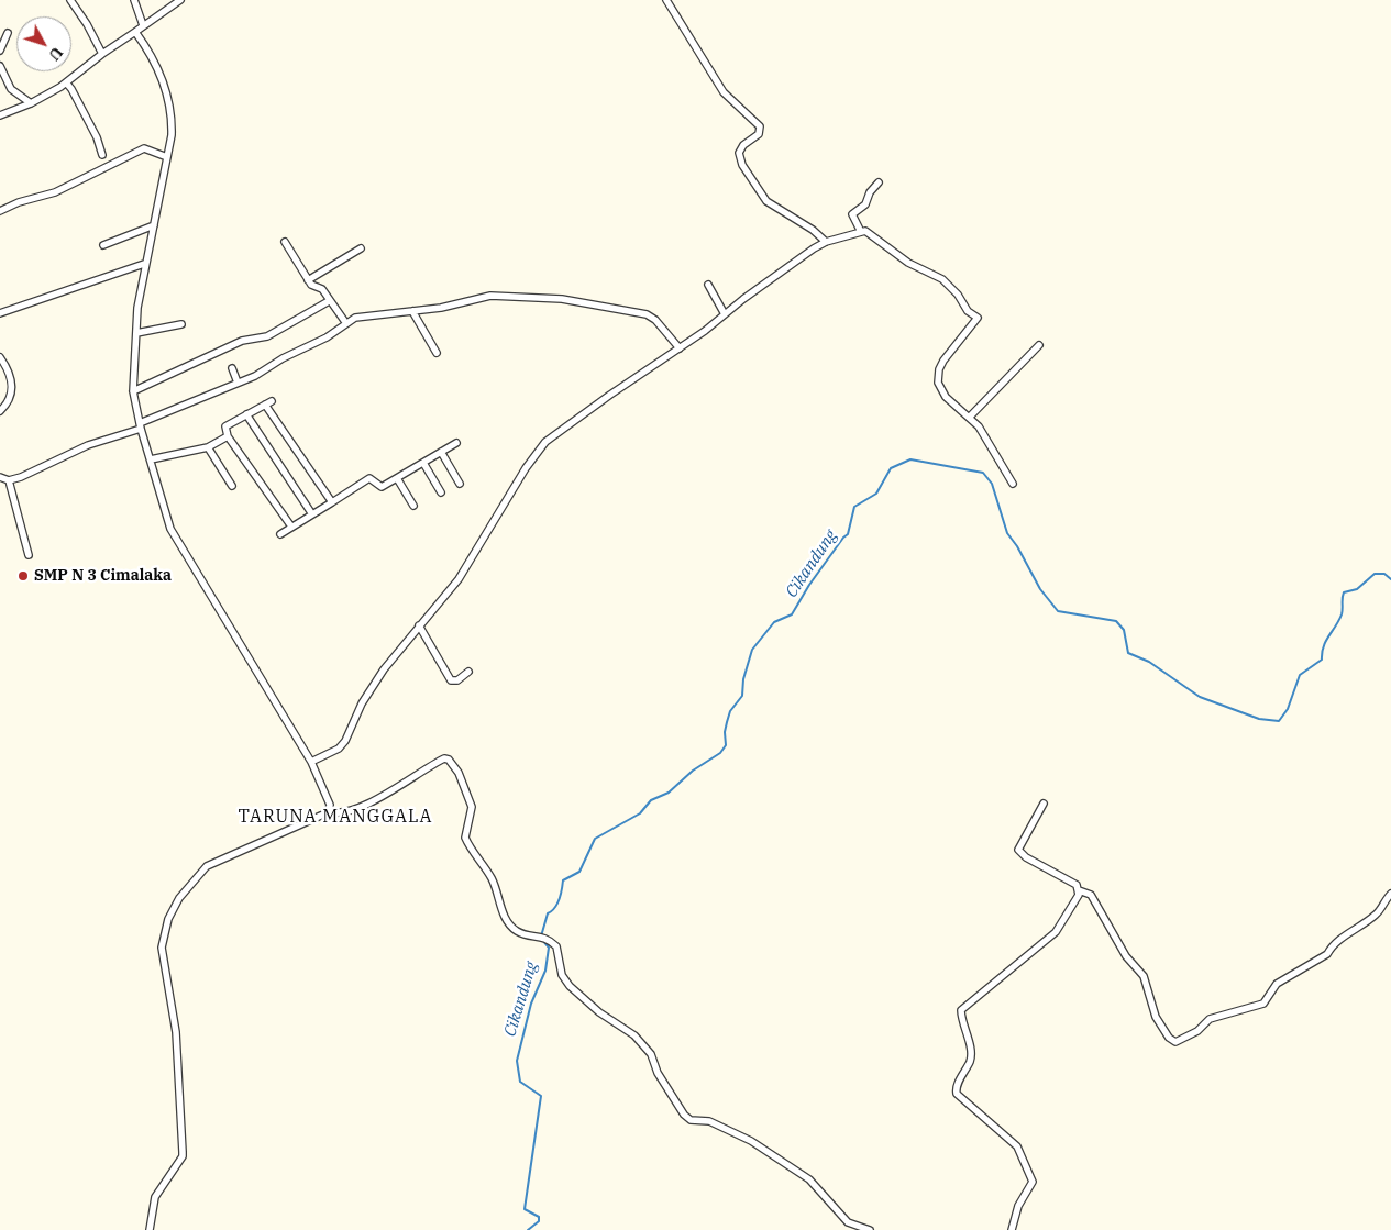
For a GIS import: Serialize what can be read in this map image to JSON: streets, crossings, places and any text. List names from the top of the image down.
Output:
{
  "districts": ["TARUNA MANGGALA"],
  "water": ["Cikandung"],
  "places": ["SMP N 3 Cimalaka"],
  "north": "bottom right"
}
